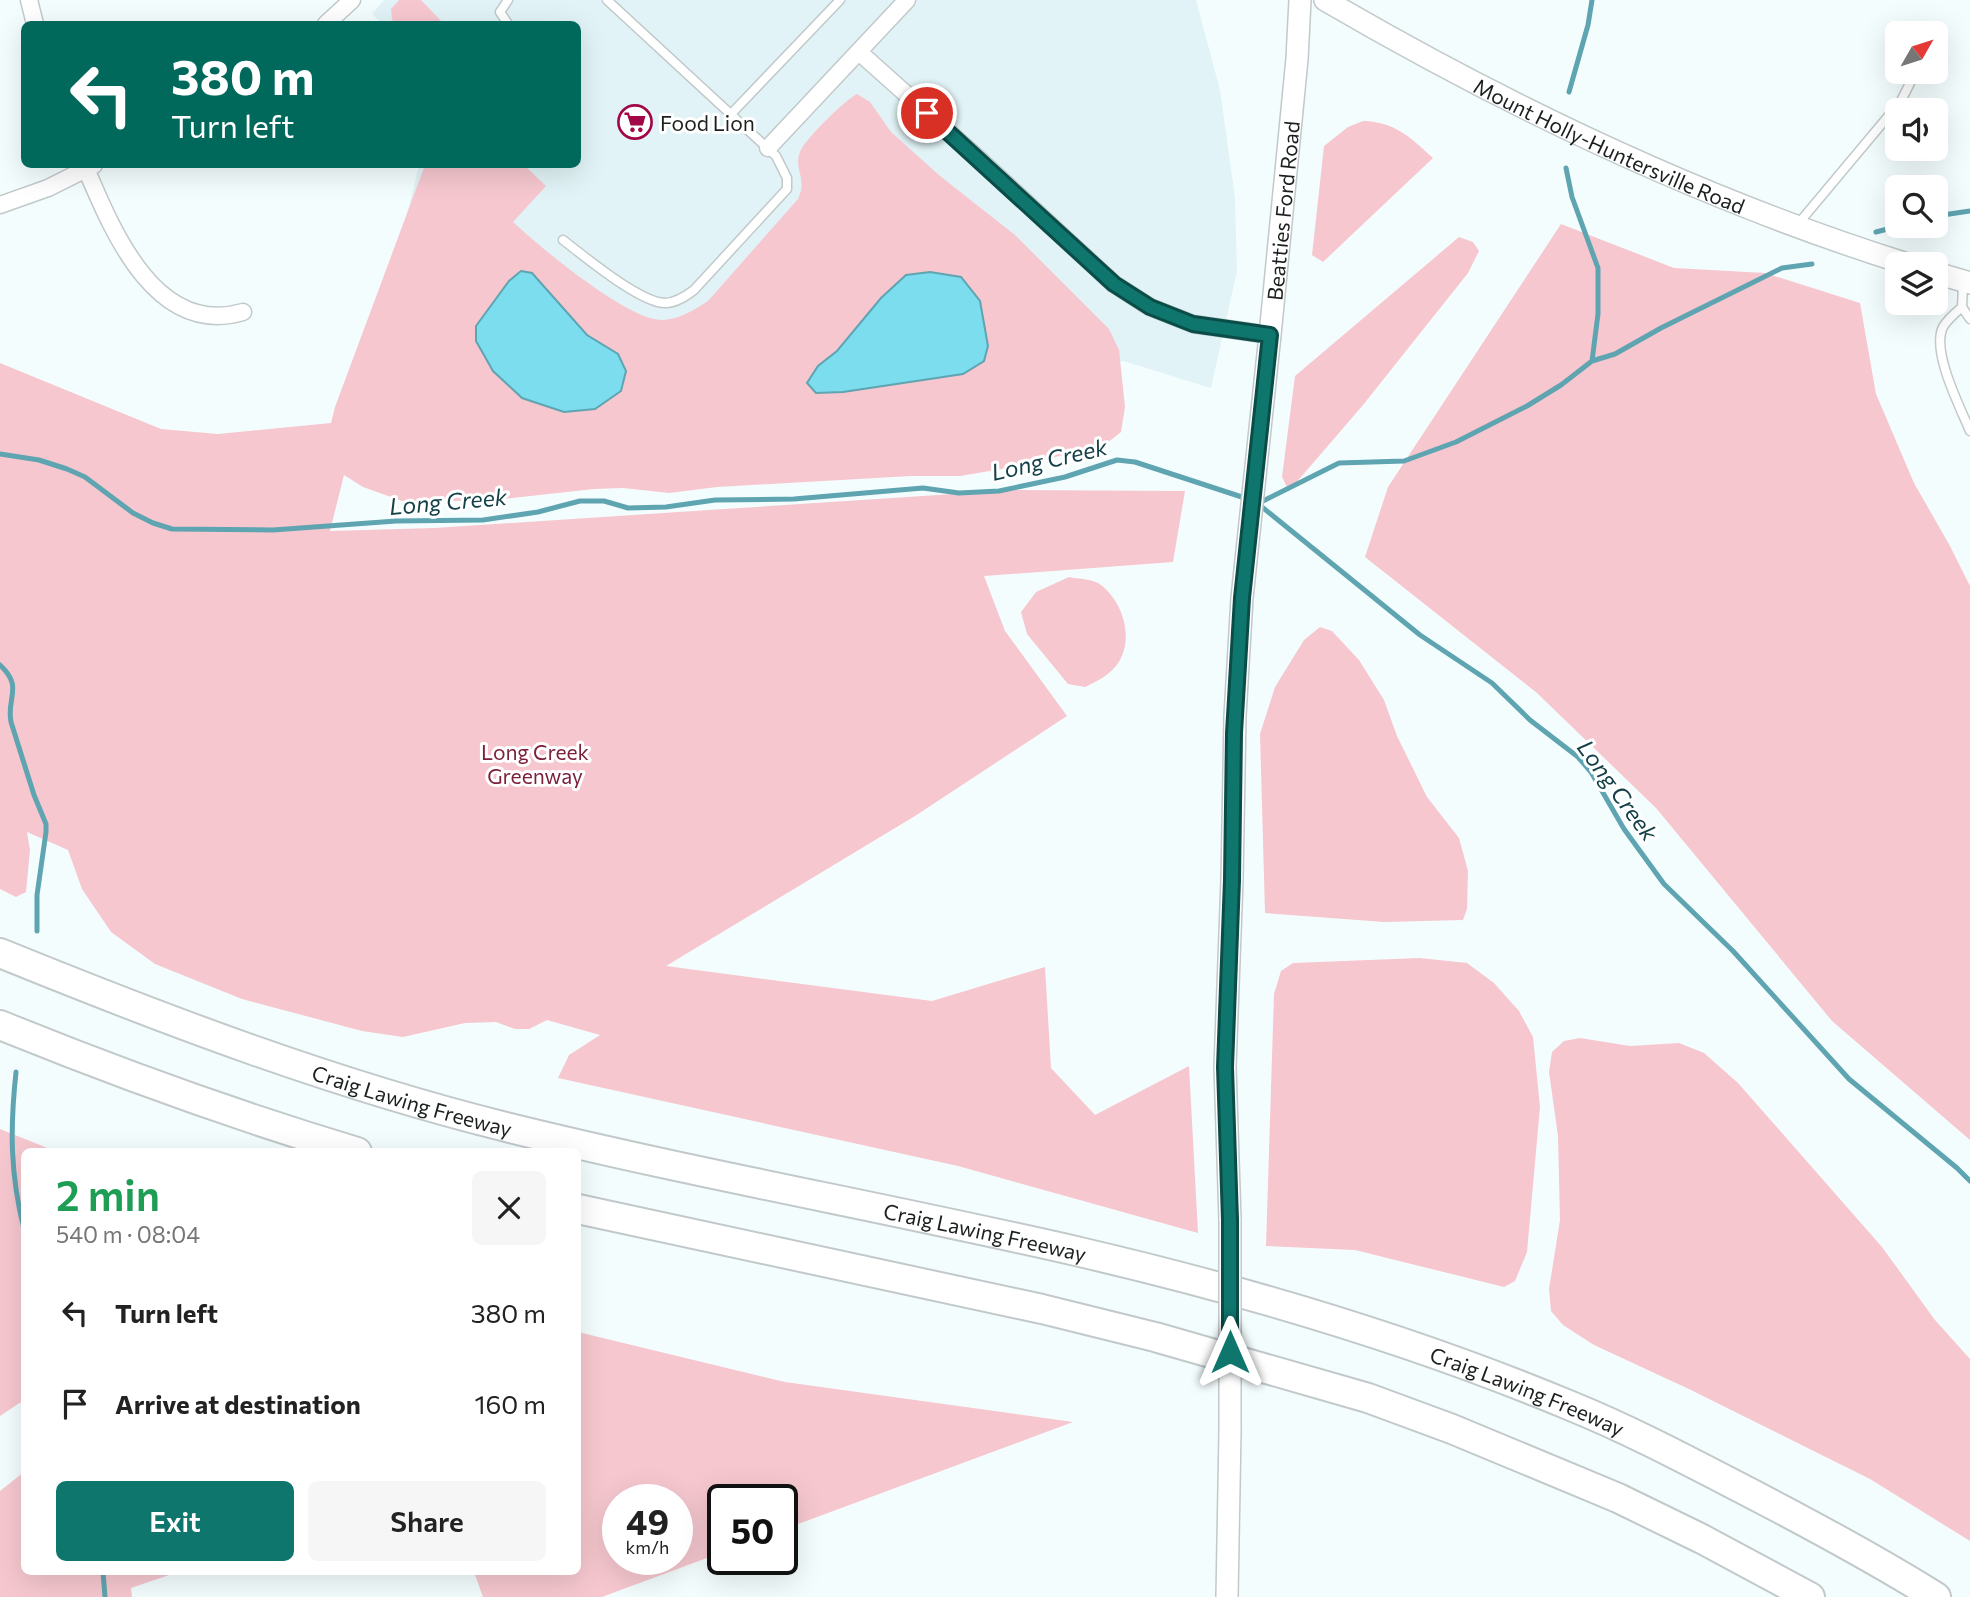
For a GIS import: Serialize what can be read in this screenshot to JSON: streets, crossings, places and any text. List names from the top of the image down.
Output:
{
  "streets": {
    "highway": ["Craig Lawing Freeway"],
    "main road": ["Mount Holly-Huntersville Road", "Beatties Ford Road"]
  },
  "water": ["Long Creek"],
  "parks": ["Long Creek Greenway"],
  "places": {
    "supermarket": ["Food Lion"]
  },
  "north": "top right",
  "page": {
    "turn": ["380 m", "Turn left"],
    "heading": ["2 min", "540 m · 08:04"],
    "list": [
      {
        "name": "Turn left",
        "value": "380 m"
      },
      {
        "name": "Arrive at destination",
        "value": "160 m"
      }
    ],
    "buttons": ["Exit", "Share"],
    "speed": "49 km/h",
    "limit": "50"
  }
}
